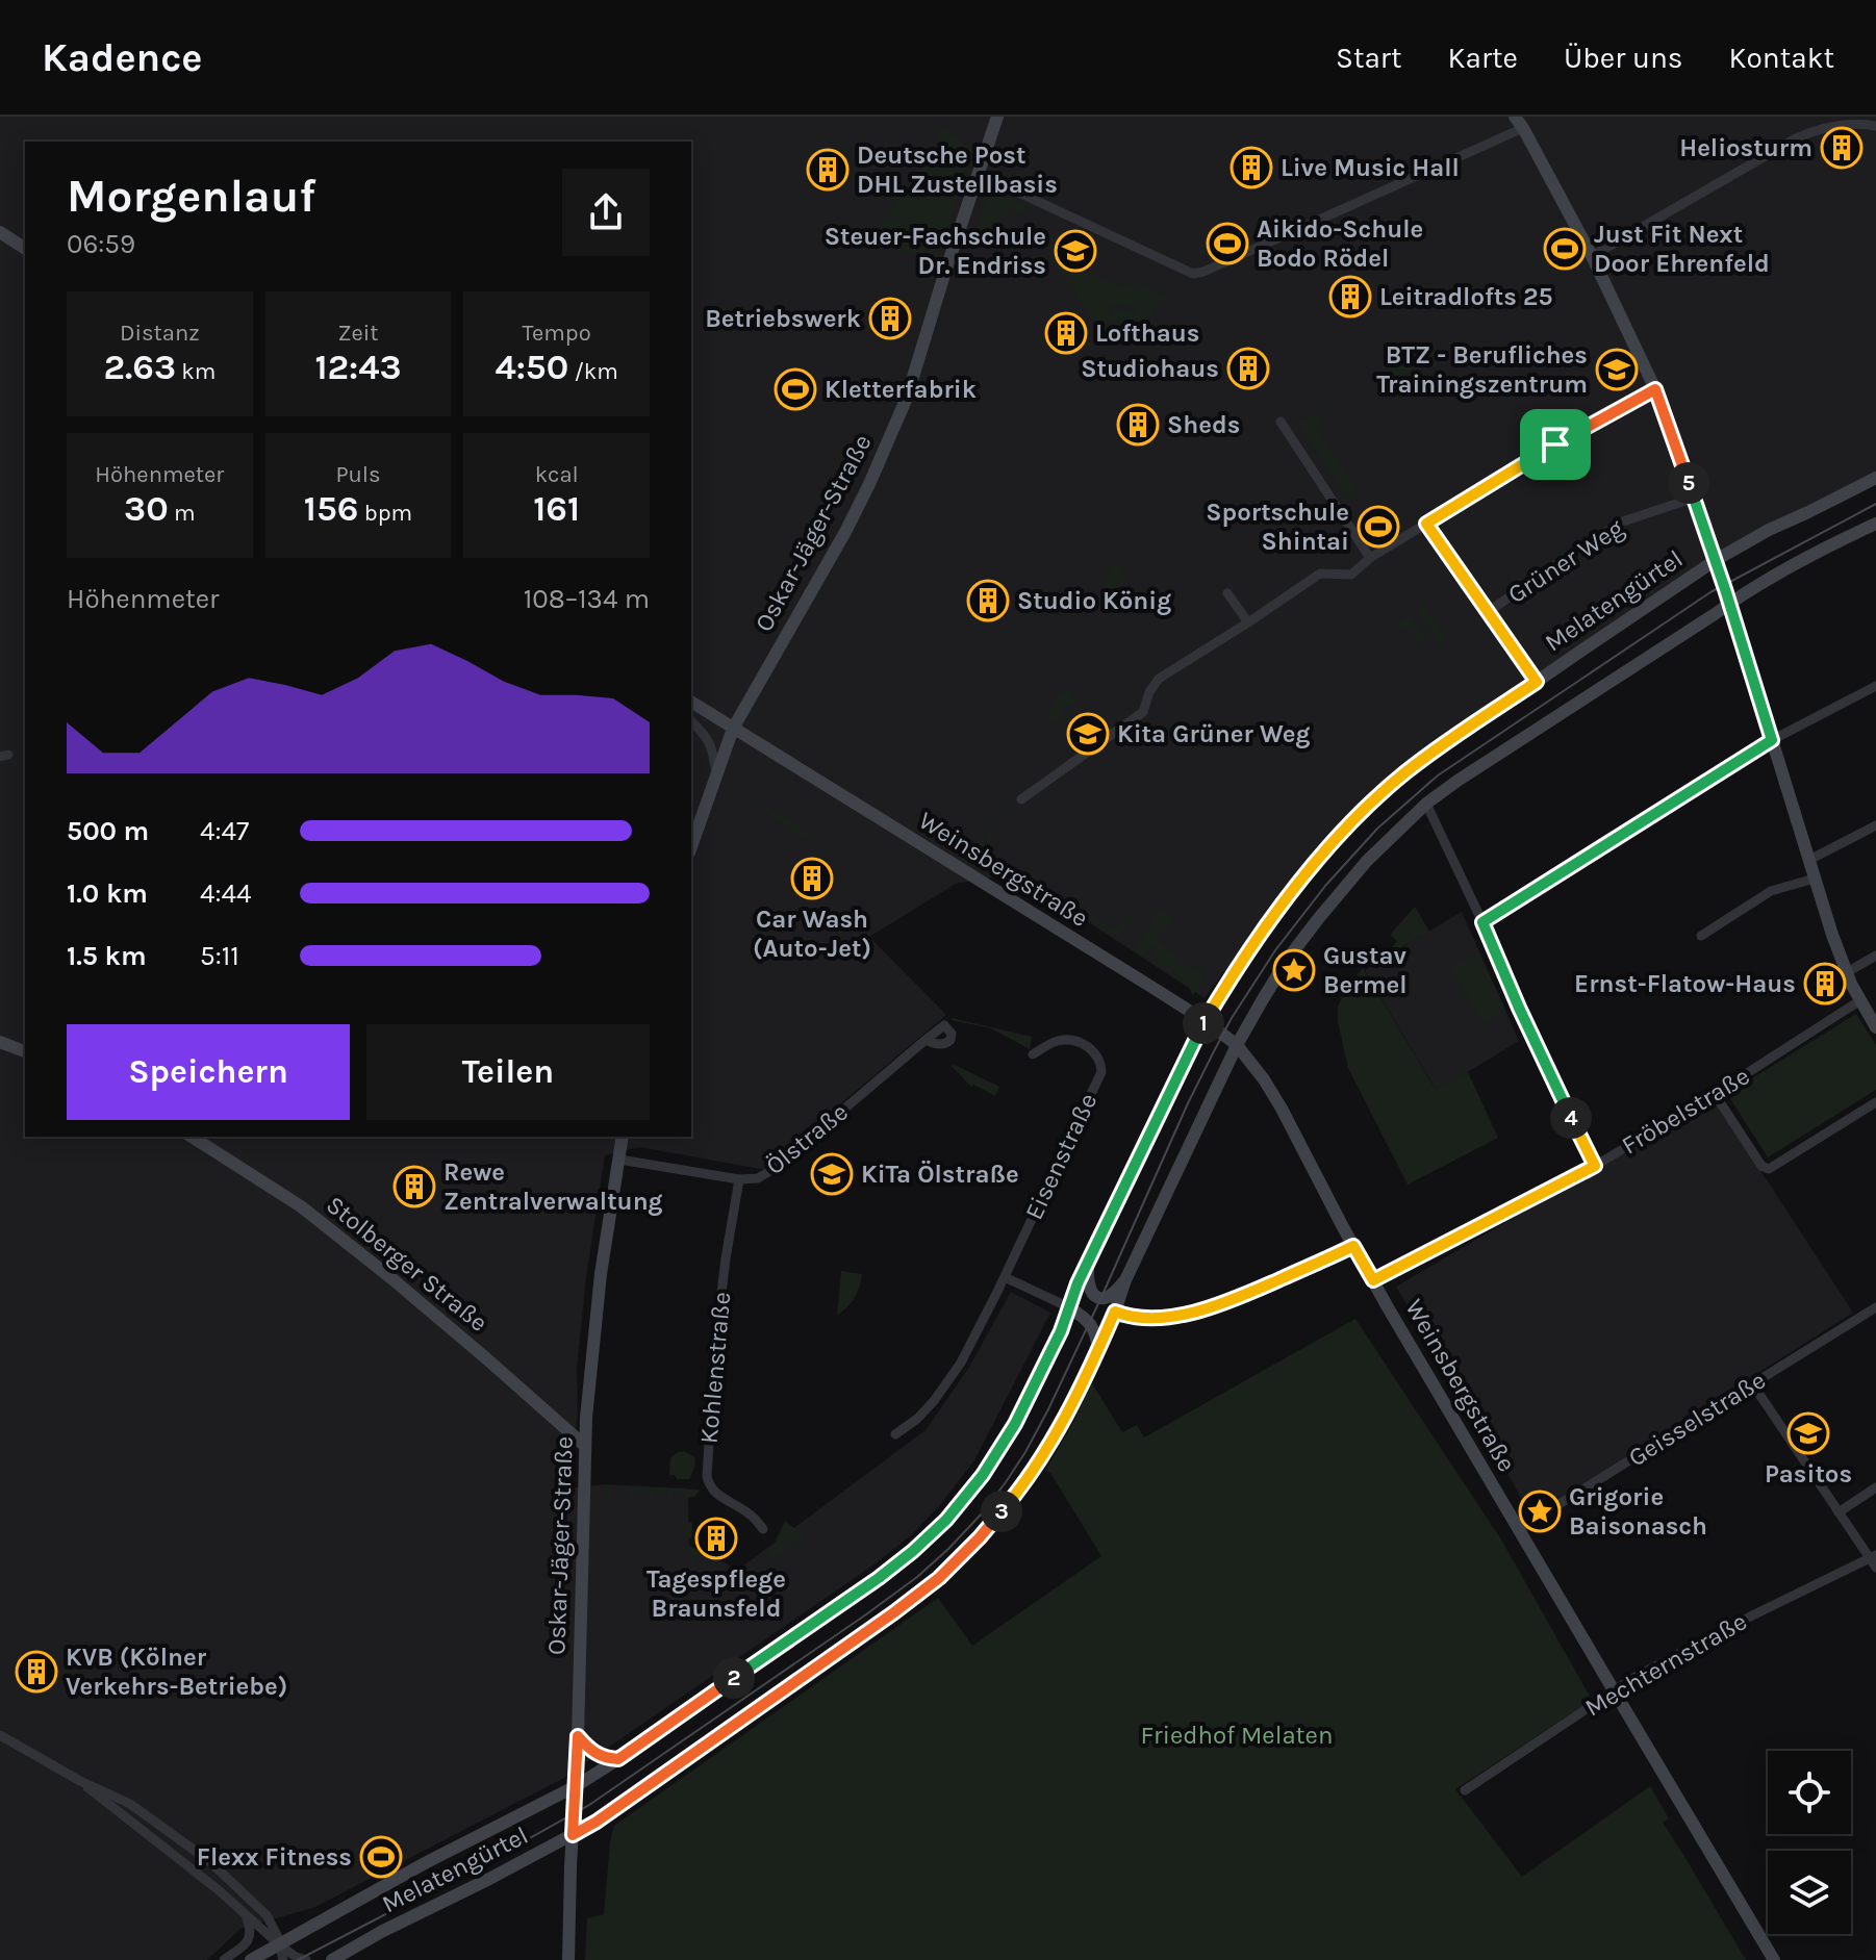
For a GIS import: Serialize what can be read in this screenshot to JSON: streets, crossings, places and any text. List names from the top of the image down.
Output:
{
  "streets": {
    "main road": [
      "Oskar-Jäger-Straße",
      "Melatengürtel",
      "Weinsbergstraße",
      "Stolberger Straße"
    ],
    "street": [
      "Grüner Weg",
      "Fröbelstraße",
      "Ölstraße",
      "Eisenstraße",
      "Kohlenstraße",
      "Geisselstraße",
      "Mechternstraße"
    ]
  },
  "crossings": [
    ["Oskar-Jäger-Straße", "Melatengürtel"],
    ["Oskar-Jäger-Straße", "Weinsbergstraße"],
    ["Oskar-Jäger-Straße", "Ölstraße"],
    ["Oskar-Jäger-Straße", "Stolberger Straße"],
    ["Grüner Weg", "Melatengürtel"],
    ["Melatengürtel", "Weinsbergstraße"],
    ["Weinsbergstraße", "Fröbelstraße"],
    ["Weinsbergstraße", "Geisselstraße"],
    ["Weinsbergstraße", "Mechternstraße"],
    ["Ölstraße", "Kohlenstraße"]
  ],
  "parks": ["Friedhof Melaten"],
  "places": {
    "building": [
      "Heliosturm",
      "Live Music Hall",
      "Deutsche Post DHL Zustellbasis",
      "Leitradlofts 25",
      "Betriebswerk",
      "Lofthaus",
      "Studiohaus",
      "Sheds",
      "Studio König",
      "Car Wash (Auto-Jet)",
      "Ernst-Flatow-Haus",
      "Rewe Zentralverwaltung",
      "Tagespflege Braunsfeld",
      "KVB (Kölner Verkehrs-Betriebe)"
    ],
    "sports": [
      "Aikido-Schule Bodo Rödel",
      "Just Fit Next Door Ehrenfeld",
      "Kletterfabrik",
      "Sportschule Shintai",
      "Flexx Fitness"
    ],
    "school or university": [
      "Steuer-Fachschule Dr. Endriss",
      "BTZ - Berufliches Trainingszentrum",
      "Kita Grüner Weg",
      "KiTa Ölstraße",
      "Pasitos"
    ],
    "place": ["Gustav Bermel", "Grigorie Baisonasch"]
  },
  "page": {
    "header": "Kadence",
    "nav": [
      "Start",
      "Karte",
      "Über uns",
      "Kontakt"
    ],
    "heading": ["Morgenlauf", "06:59"],
    "stats": [
      ["Distanz", "2.63 km"],
      ["Zeit", "12:43"],
      ["Tempo", "4:50 /km"],
      ["Höhenmeter", "30 m"],
      ["Puls", "156 bpm"],
      ["kcal", "161"]
    ],
    "pins": [
      "5",
      "1",
      "4",
      "3",
      "2"
    ],
    "chart": ["Höhenmeter", "108–134 m"],
    "list": [
      {
        "name": "500 m",
        "note": "4:47"
      },
      {
        "name": "1.0 km",
        "note": "4:44"
      },
      {
        "name": "1.5 km",
        "note": "5:11"
      }
    ],
    "buttons": ["Speichern", "Teilen"]
  }
}
